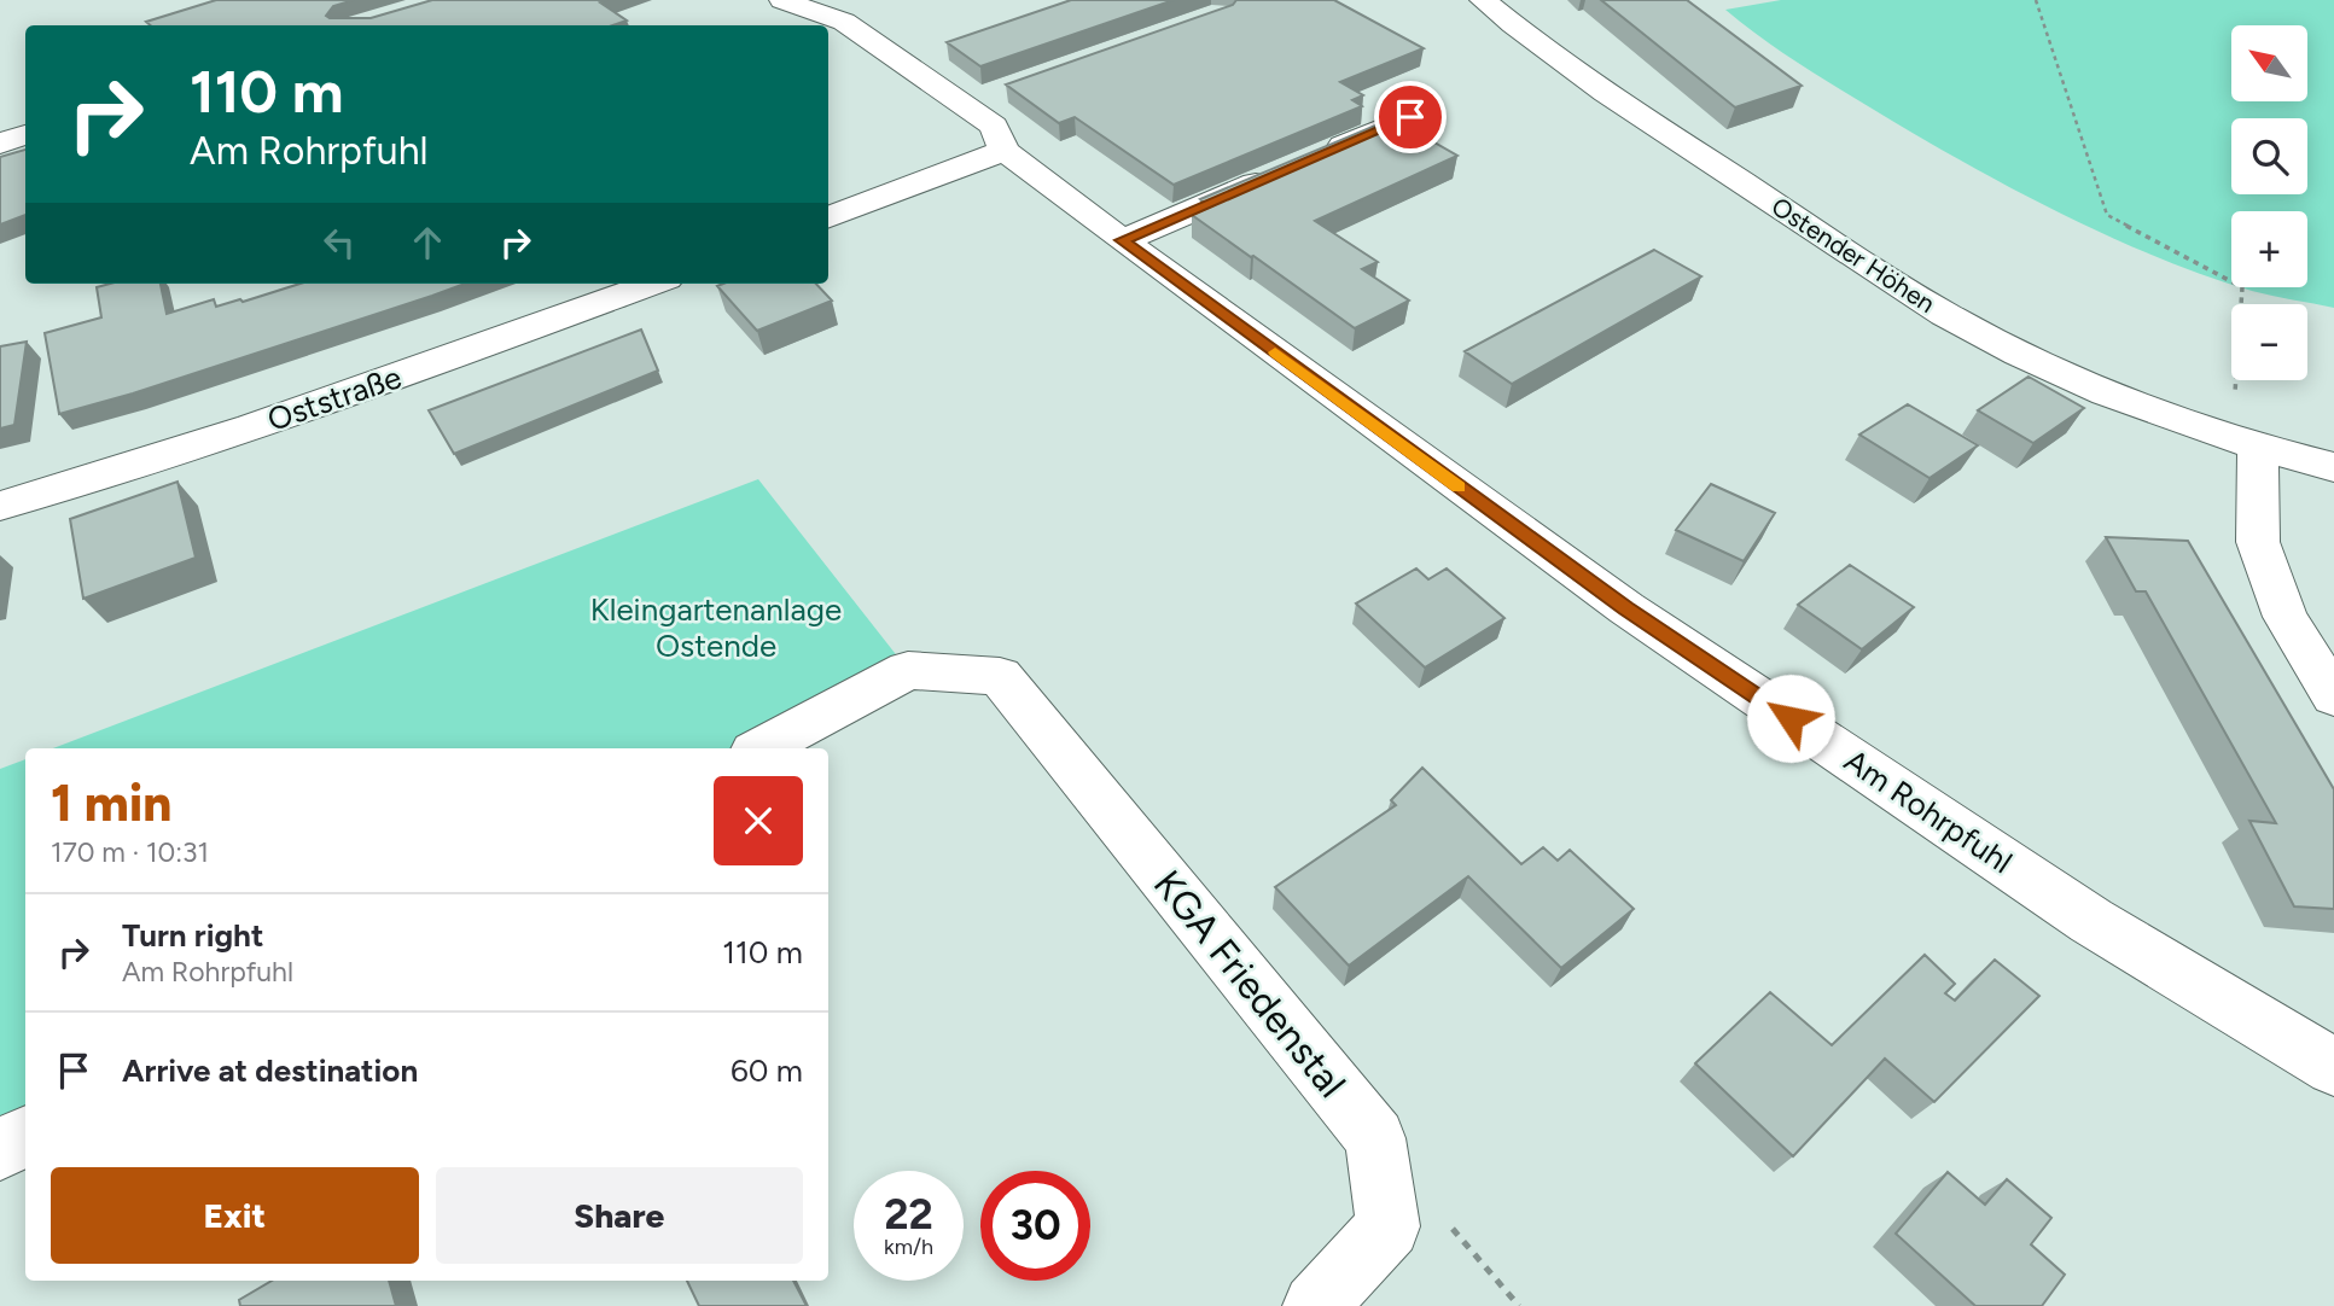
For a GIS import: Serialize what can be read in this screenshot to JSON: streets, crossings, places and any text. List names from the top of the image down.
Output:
{
  "streets": {
    "street": [
      "Ostender Höhen",
      "Oststraße",
      "Am Rohrpfuhl",
      "KGA Friedenstal"
    ]
  },
  "parks": ["Kleingartenanlage Ostende"],
  "north": "top left",
  "page": {
    "map_buttons": ["+", "−"],
    "turn": ["110 m", "Am Rohrpfuhl"],
    "heading": ["1 min", "170 m · 10:31"],
    "list": [
      {
        "name": "Turn right",
        "note": "Am Rohrpfuhl",
        "value": "110 m"
      },
      {
        "name": "Arrive at destination",
        "value": "60 m"
      }
    ],
    "buttons": ["Exit", "Share"],
    "speed": "22 km/h",
    "limit": "30"
  }
}
